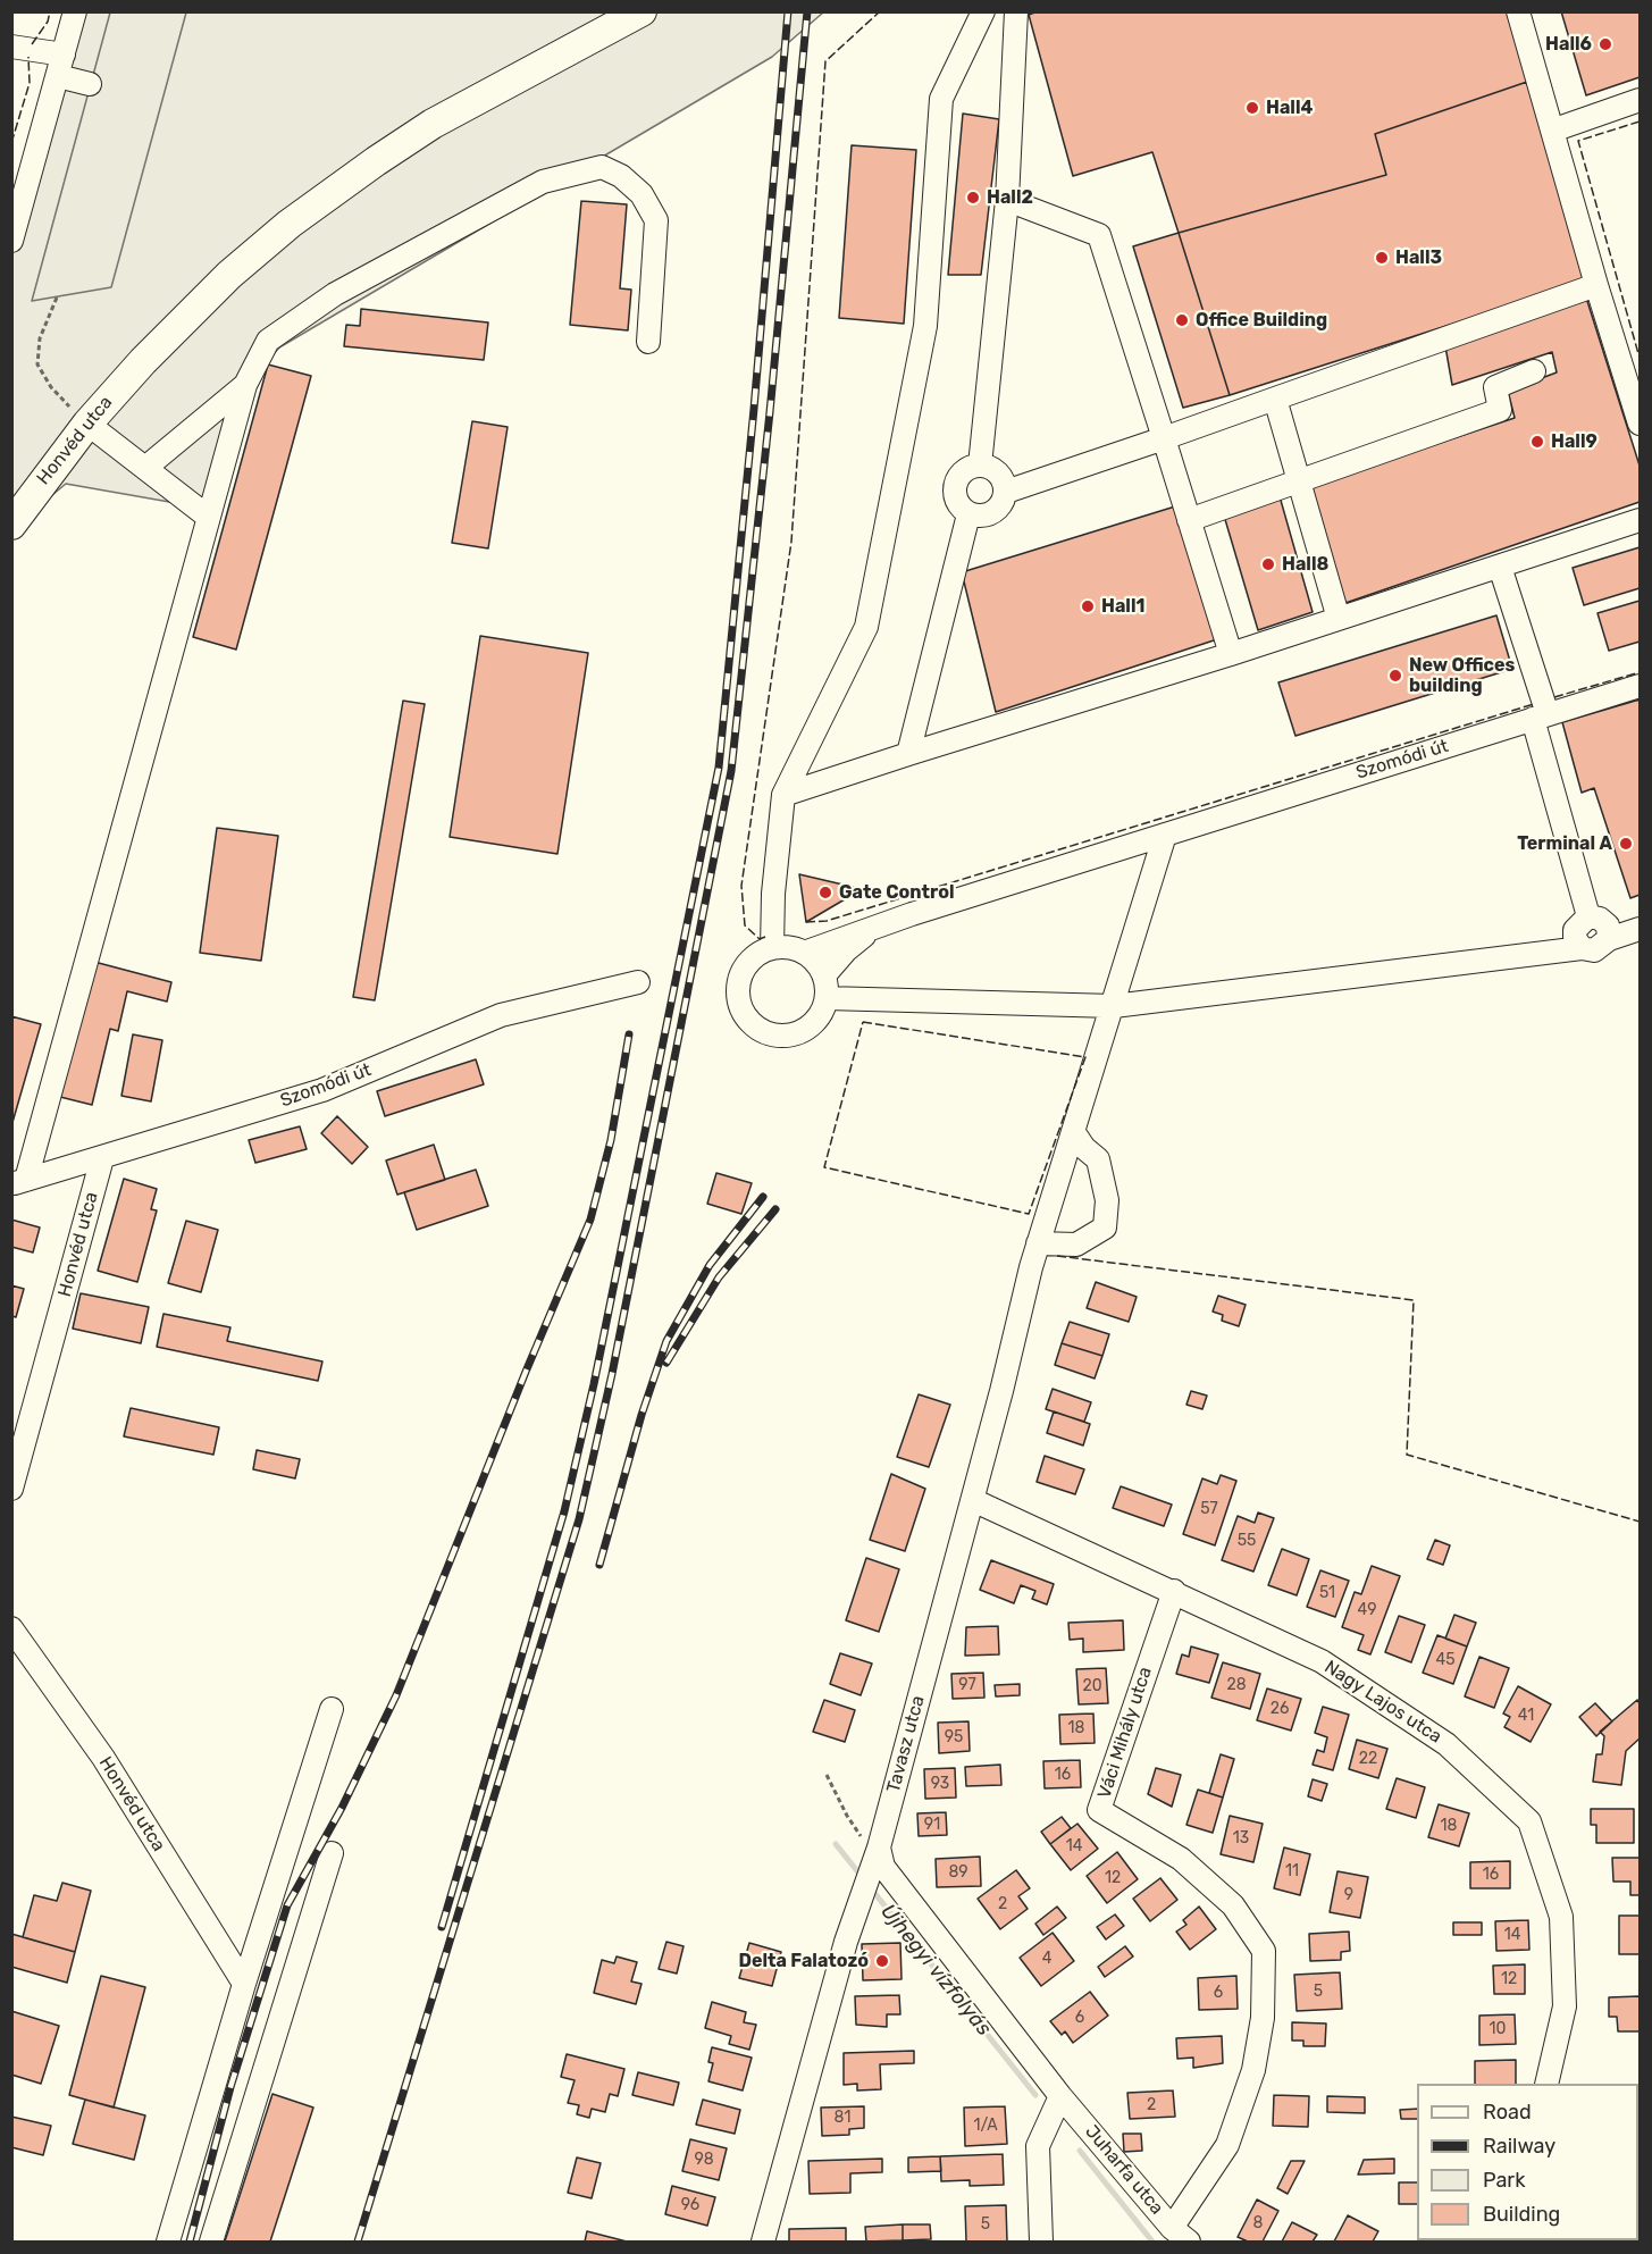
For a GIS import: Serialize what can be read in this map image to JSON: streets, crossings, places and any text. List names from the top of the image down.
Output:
{
  "streets": {
    "main road": ["Honvéd utca"],
    "street": [
      "Szomódi út",
      "Nagy Lajos utca",
      "Váci Mihály utca",
      "Tavasz utca",
      "Juharfa utca"
    ]
  },
  "crossings": [
    ["Honvéd utca", "Szomódi út"],
    ["Szomódi út", "Tavasz utca"],
    ["Nagy Lajos utca", "Váci Mihály utca"],
    ["Nagy Lajos utca", "Tavasz utca"],
    ["Váci Mihály utca", "Juharfa utca"],
    ["Tavasz utca", "Juharfa utca"]
  ],
  "water": ["Újhegyi vízfolyás"],
  "places": [
    "Hall6",
    "Hall4",
    "Hall2",
    "Hall3",
    "Office Building",
    "Hall9",
    "Hall8",
    "Hall1",
    "New Offices building",
    "Terminal A",
    "Gate Control",
    "Delta Falatozó"
  ],
  "house_numbers": [
    "57",
    "55",
    "51",
    "49",
    "45",
    "97",
    "28",
    "20",
    "26",
    "41",
    "18",
    "95",
    "22",
    "16",
    "93",
    "91",
    "18",
    "13",
    "14",
    "11",
    "89",
    "16",
    "12",
    "9",
    "2",
    "14",
    "4",
    "12",
    "5",
    "6",
    "6",
    "10",
    "2",
    "81",
    "1/A",
    "98",
    "96",
    "8",
    "5"
  ],
  "legend": [
    "Road",
    "Railway",
    "Park",
    "Building"
  ]
}
